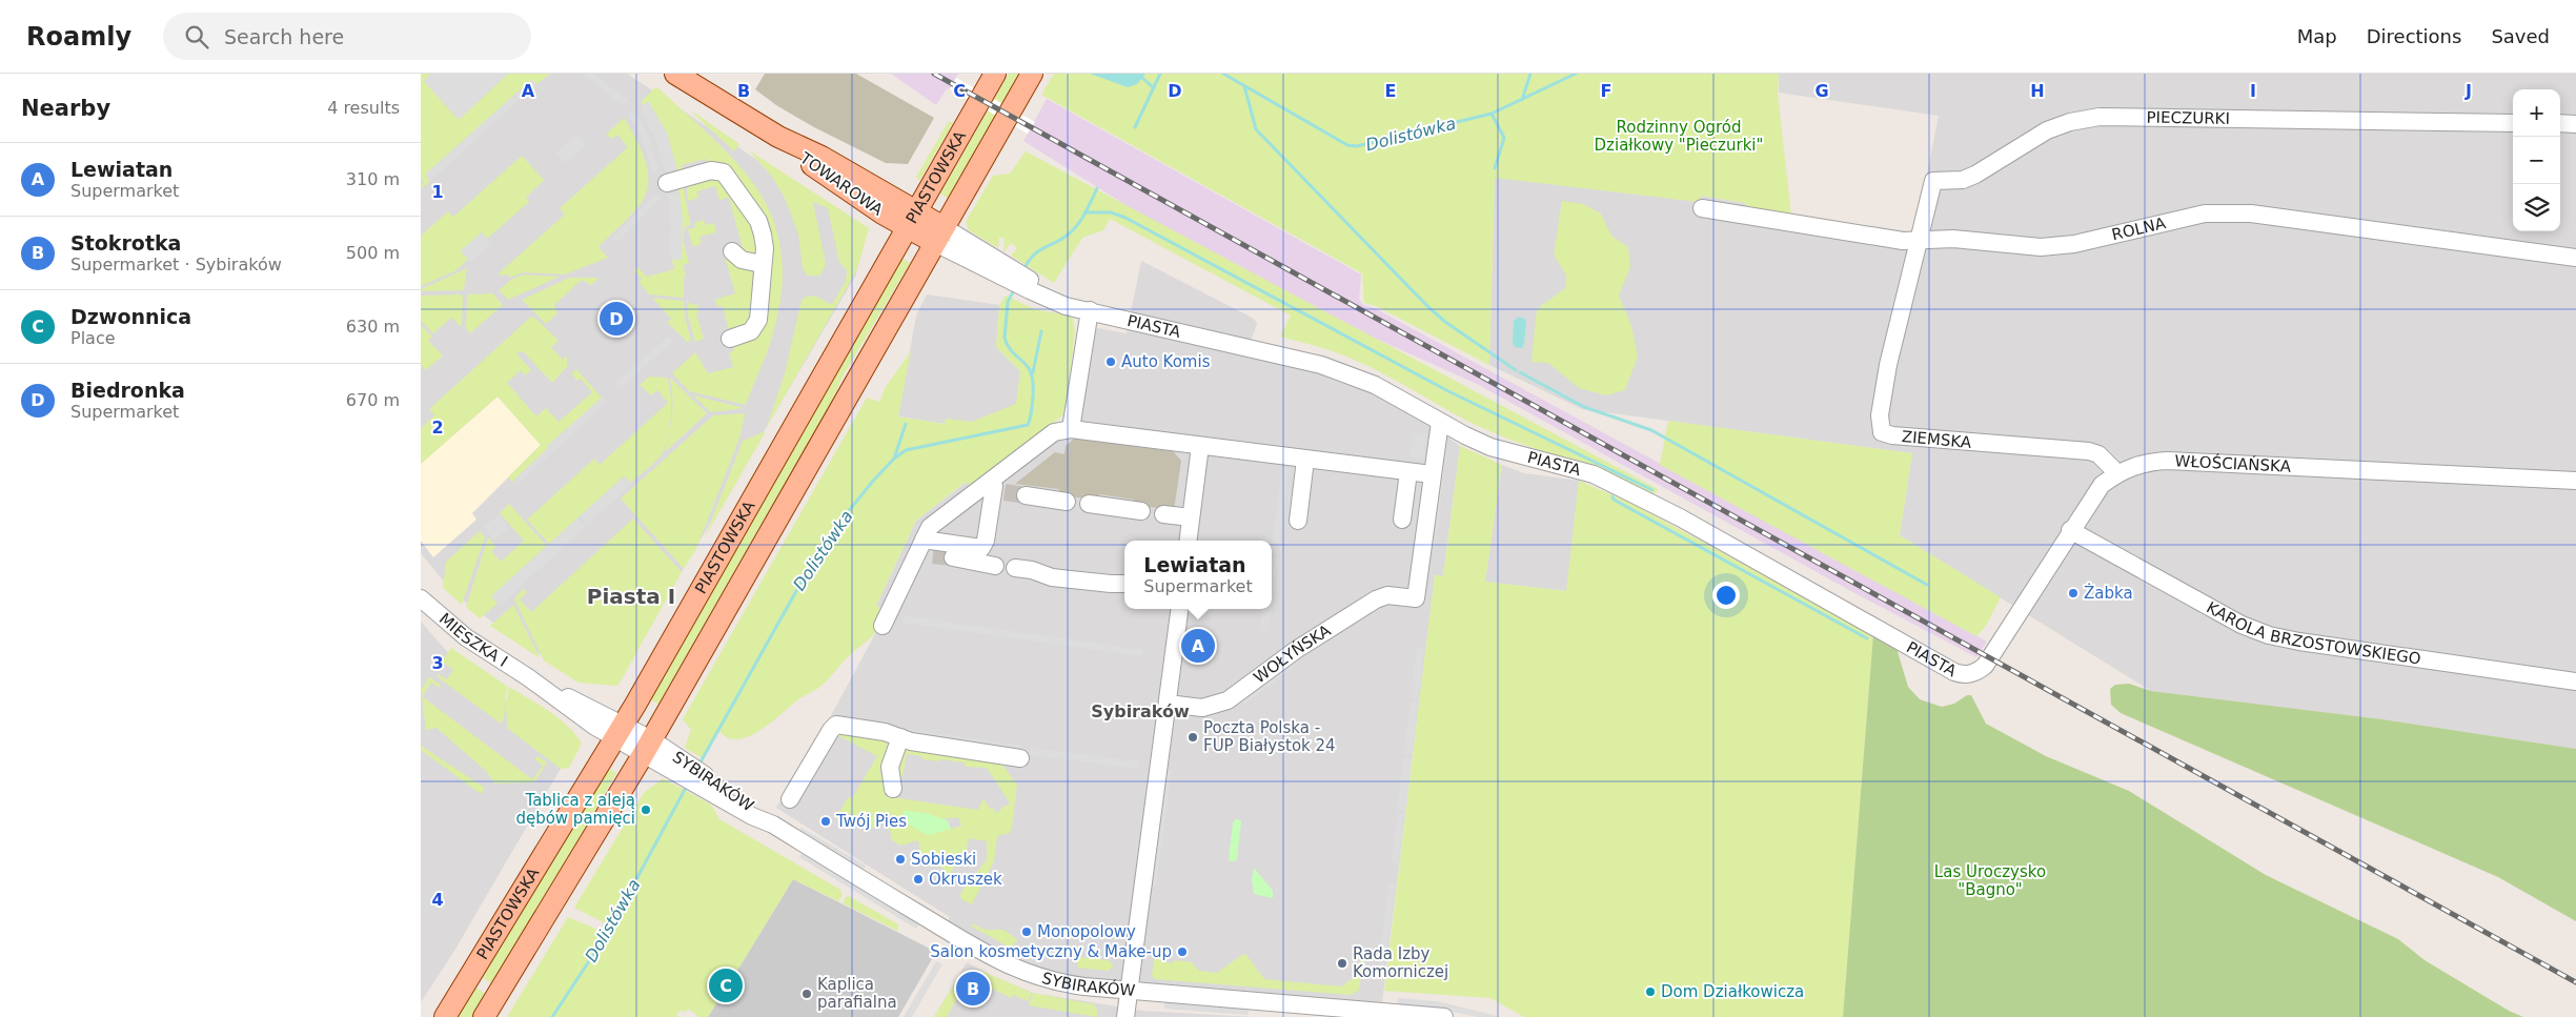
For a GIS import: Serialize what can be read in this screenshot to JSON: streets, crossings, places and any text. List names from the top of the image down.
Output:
{
  "streets": {
    "main road": ["PIASTOWSKA", "TOWAROWA"],
    "street": [
      "PIECZURKI",
      "ROLNA",
      "PIASTA",
      "ZIEMSKA",
      "WŁOŚCIAŃSKA",
      "KAROLA BRZOSTOWSKIEGO",
      "MIESZKA I",
      "WOŁYŃSKA",
      "SYBIRAKÓW"
    ]
  },
  "crossings": [
    ["PIECZURKI", "ROLNA"],
    ["PIECZURKI", "ZIEMSKA"],
    ["PIASTOWSKA", "TOWAROWA"],
    ["PIASTOWSKA", "PIASTA"],
    ["PIASTOWSKA", "MIESZKA I"],
    ["PIASTOWSKA", "SYBIRAKÓW"],
    ["TOWAROWA", "PIASTA"],
    ["ROLNA", "ZIEMSKA"],
    ["PIASTA", "WŁOŚCIAŃSKA"],
    ["ZIEMSKA", "WŁOŚCIAŃSKA"],
    ["WŁOŚCIAŃSKA", "KAROLA BRZOSTOWSKIEGO"],
    ["MIESZKA I", "SYBIRAKÓW"]
  ],
  "districts": ["Piasta I", "Sybiraków"],
  "water": ["Dolistówka"],
  "parks": ["Rodzinny Ogród Działkowy \"Pieczurki\"", "Las Uroczysko \"Bagno\""],
  "places": [
    "Auto Komis",
    "Żabka",
    "Poczta Polska - FUP Białystok 24",
    "Tablica z aleją dębów pamięci",
    "Twój Pies",
    "Sobieski",
    "Okruszek",
    "Monopolowy",
    "Salon kosmetyczny & Make-up",
    "Rada Izby Komorniczej",
    "Dom Działkowicza",
    "Kaplica parafialna"
  ],
  "page": {
    "header": "Roamly",
    "search": "Search here",
    "nav": ["Map", "Directions", "Saved"],
    "heading": ["Nearby", "4 results"],
    "map_buttons": ["+", "−"],
    "list": [
      {
        "mark": "A",
        "name": "Lewiatan",
        "note": "Supermarket",
        "value": "310 m"
      },
      {
        "mark": "B",
        "name": "Stokrotka",
        "note": "Supermarket · Sybiraków",
        "value": "500 m"
      },
      {
        "mark": "C",
        "name": "Dzwonnica",
        "note": "Place",
        "value": "630 m"
      },
      {
        "mark": "D",
        "name": "Biedronka",
        "note": "Supermarket",
        "value": "670 m"
      }
    ],
    "pins": [
      "D",
      "A",
      "C",
      "B"
    ],
    "popup": ["Lewiatan", "Supermarket"]
  },
  "grid": {
    "columns": [
      "A",
      "B",
      "C",
      "D",
      "E",
      "F",
      "G",
      "H",
      "I",
      "J"
    ],
    "rows": [
      "1",
      "2",
      "3",
      "4"
    ]
  }
}
